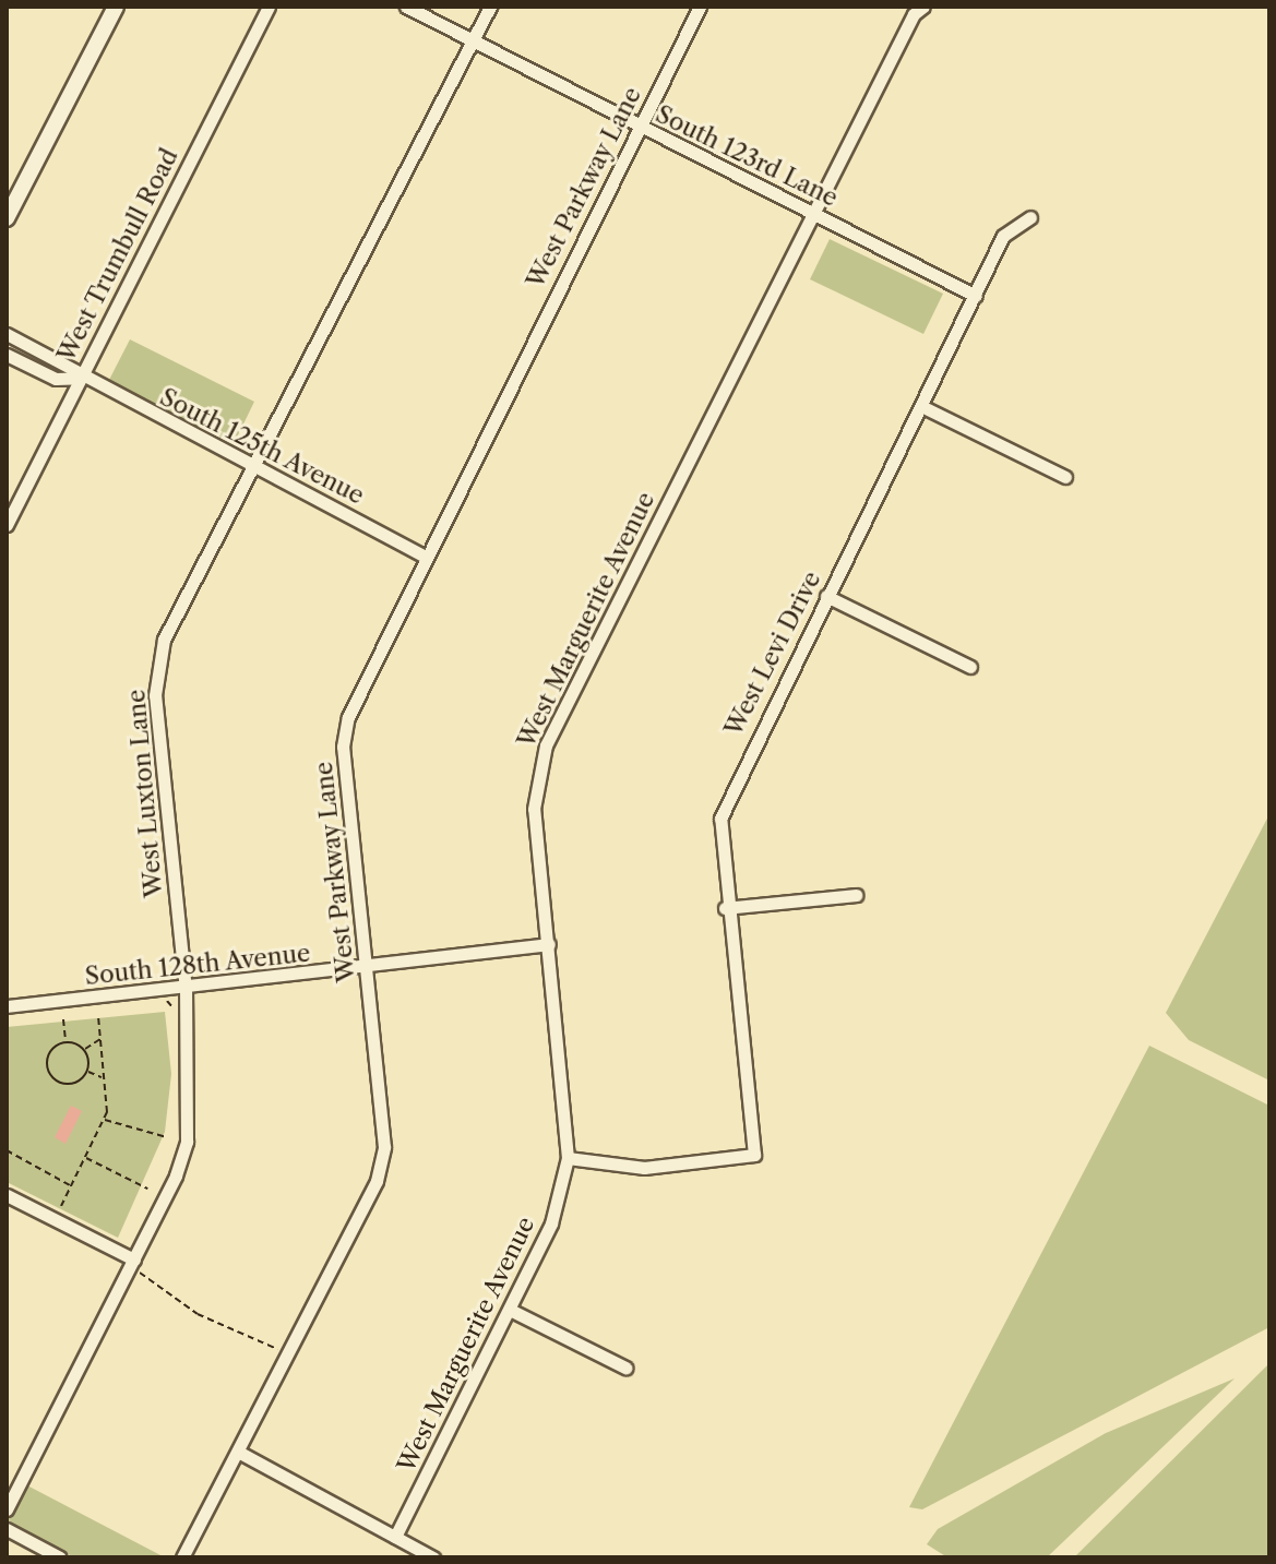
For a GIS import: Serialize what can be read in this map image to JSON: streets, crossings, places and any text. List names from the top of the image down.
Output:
{
  "streets": {
    "street": [
      "South 123rd Lane",
      "West Parkway Lane",
      "West Trumbull Road",
      "South 125th Avenue",
      "West Marguerite Avenue",
      "West Levi Drive",
      "West Luxton Lane",
      "South 128th Avenue"
    ]
  },
  "crossings": [
    ["South 123rd Lane", "West Parkway Lane"],
    ["South 123rd Lane", "West Marguerite Avenue"],
    ["South 123rd Lane", "West Levi Drive"],
    ["South 123rd Lane", "West Luxton Lane"],
    ["West Parkway Lane", "South 125th Avenue"],
    ["West Parkway Lane", "South 128th Avenue"],
    ["West Trumbull Road", "South 125th Avenue"],
    ["South 125th Avenue", "West Luxton Lane"],
    ["West Marguerite Avenue", "West Levi Drive"],
    ["West Marguerite Avenue", "South 128th Avenue"],
    ["West Luxton Lane", "South 128th Avenue"]
  ]
}
